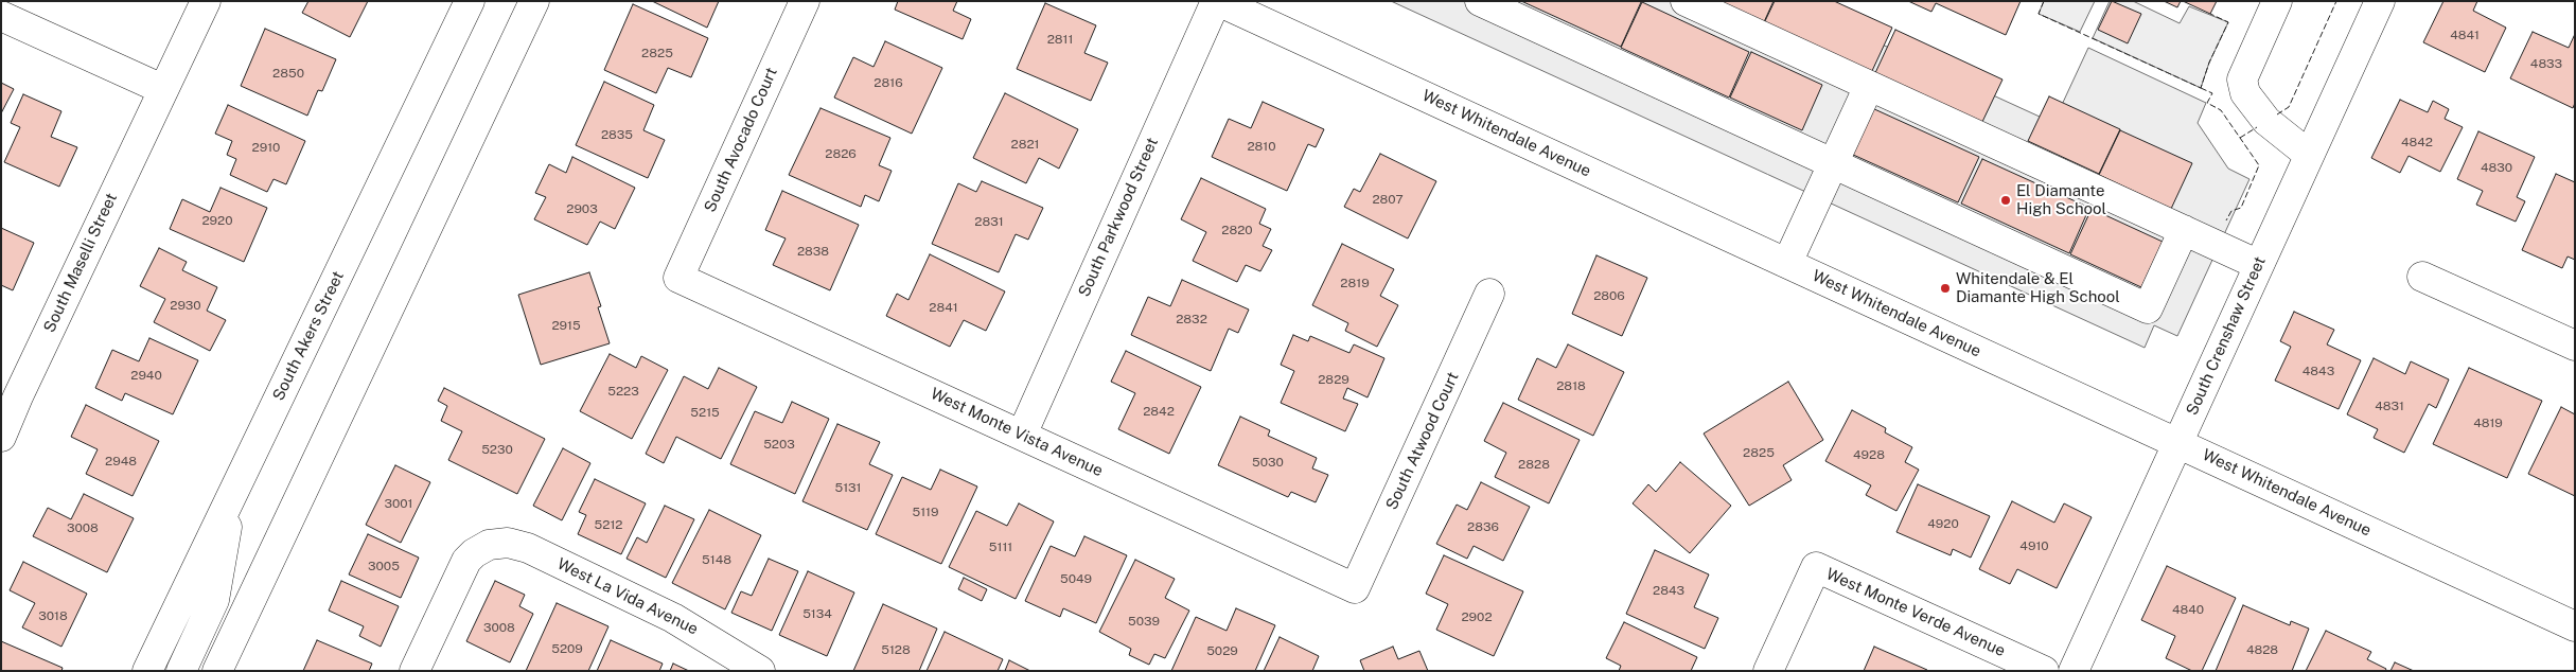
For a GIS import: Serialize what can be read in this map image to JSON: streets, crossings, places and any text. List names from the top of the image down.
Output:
{
  "streets": {
    "street": [
      "West Whitendale Avenue",
      "South Avocado Court",
      "South Parkwood Street",
      "South Maselli Street",
      "South Akers Street",
      "South Crenshaw Street",
      "West Monte Vista Avenue",
      "South Atwood Court",
      "West La Vida Avenue",
      "West Monte Verde Avenue"
    ]
  },
  "crossings": [
    ["West Whitendale Avenue", "South Parkwood Street"],
    ["West Whitendale Avenue", "South Crenshaw Street"],
    ["South Avocado Court", "West Monte Vista Avenue"],
    ["South Parkwood Street", "West Monte Vista Avenue"],
    ["West Monte Vista Avenue", "South Atwood Court"]
  ],
  "places": ["El Diamante High School", "Whitendale & El Diamante High School"],
  "house_numbers": [
    "4841",
    "2811",
    "2825",
    "4833",
    "2850",
    "2816",
    "2835",
    "4842",
    "2821",
    "2810",
    "2910",
    "2826",
    "4830",
    "2807",
    "2903",
    "2920",
    "2831",
    "2820",
    "2838",
    "2819",
    "2806",
    "2930",
    "2841",
    "2832",
    "2915",
    "4843",
    "2940",
    "2829",
    "2818",
    "5223",
    "4831",
    "2842",
    "5215",
    "4819",
    "5203",
    "5230",
    "2825",
    "4928",
    "2948",
    "5030",
    "2828",
    "5131",
    "3001",
    "5119",
    "4920",
    "5212",
    "2836",
    "3008",
    "4910",
    "5111",
    "5148",
    "3005",
    "5049",
    "2843",
    "4840",
    "5134",
    "3018",
    "2902",
    "5039",
    "3008",
    "5209",
    "5128",
    "4828",
    "5029"
  ]
}
